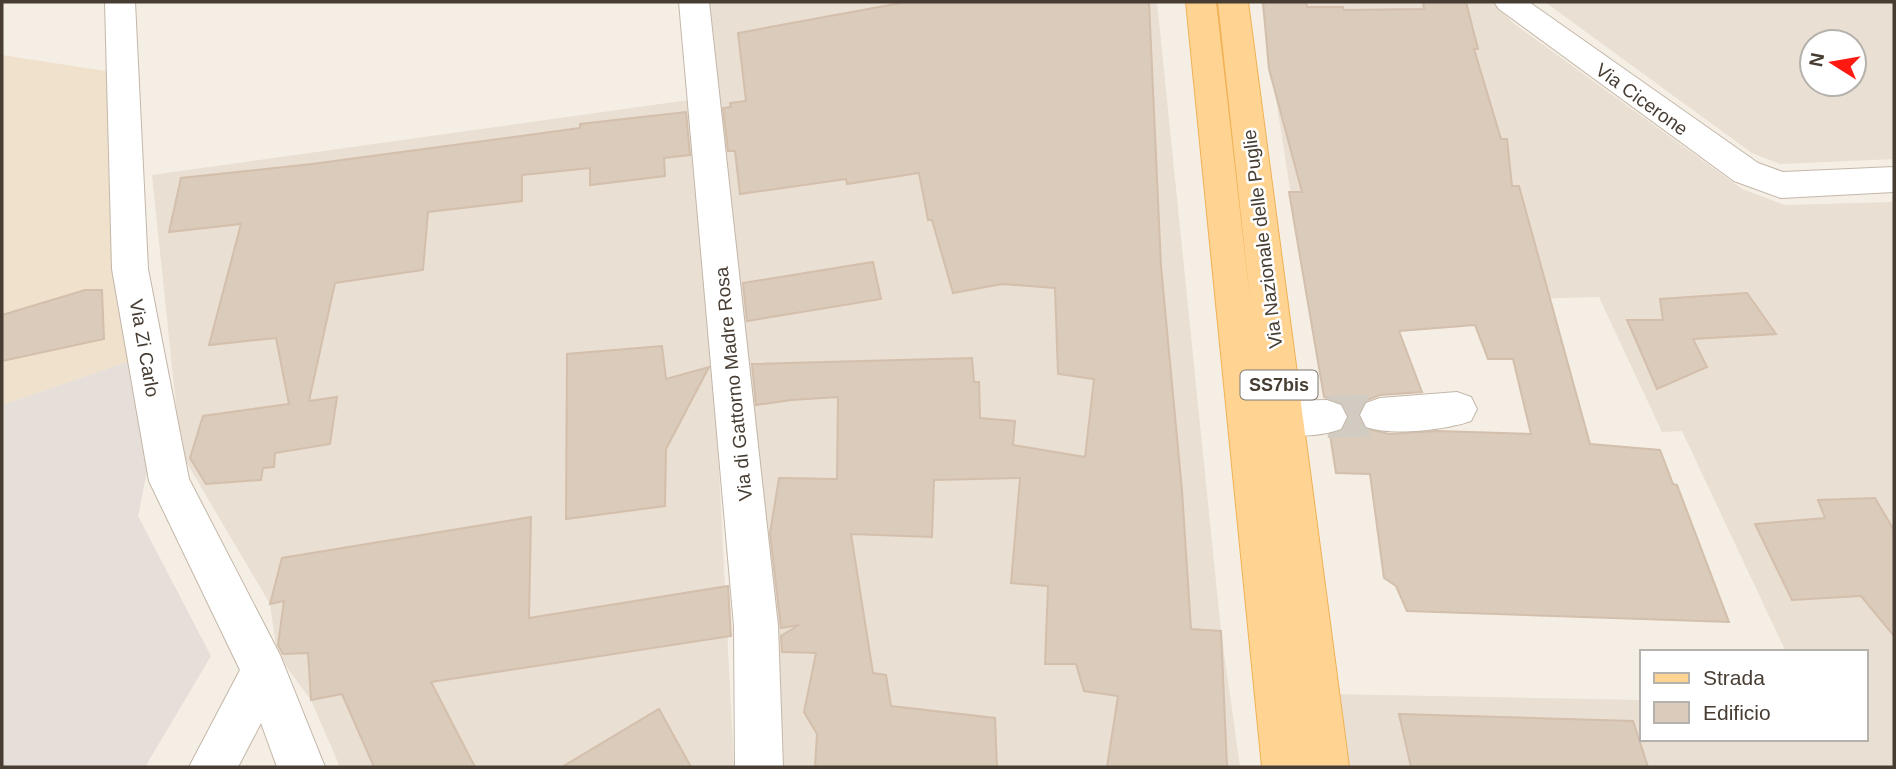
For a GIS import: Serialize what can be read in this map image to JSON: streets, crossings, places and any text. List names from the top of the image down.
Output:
{
  "streets": {
    "main road": ["Via Nazionale delle Puglie", "SS7bis"],
    "street": ["Via Cicerone", "Via Zi Carlo", "Via di Gattorno Madre Rosa"]
  },
  "legend": ["Strada", "Edificio"],
  "north": "left"
}
